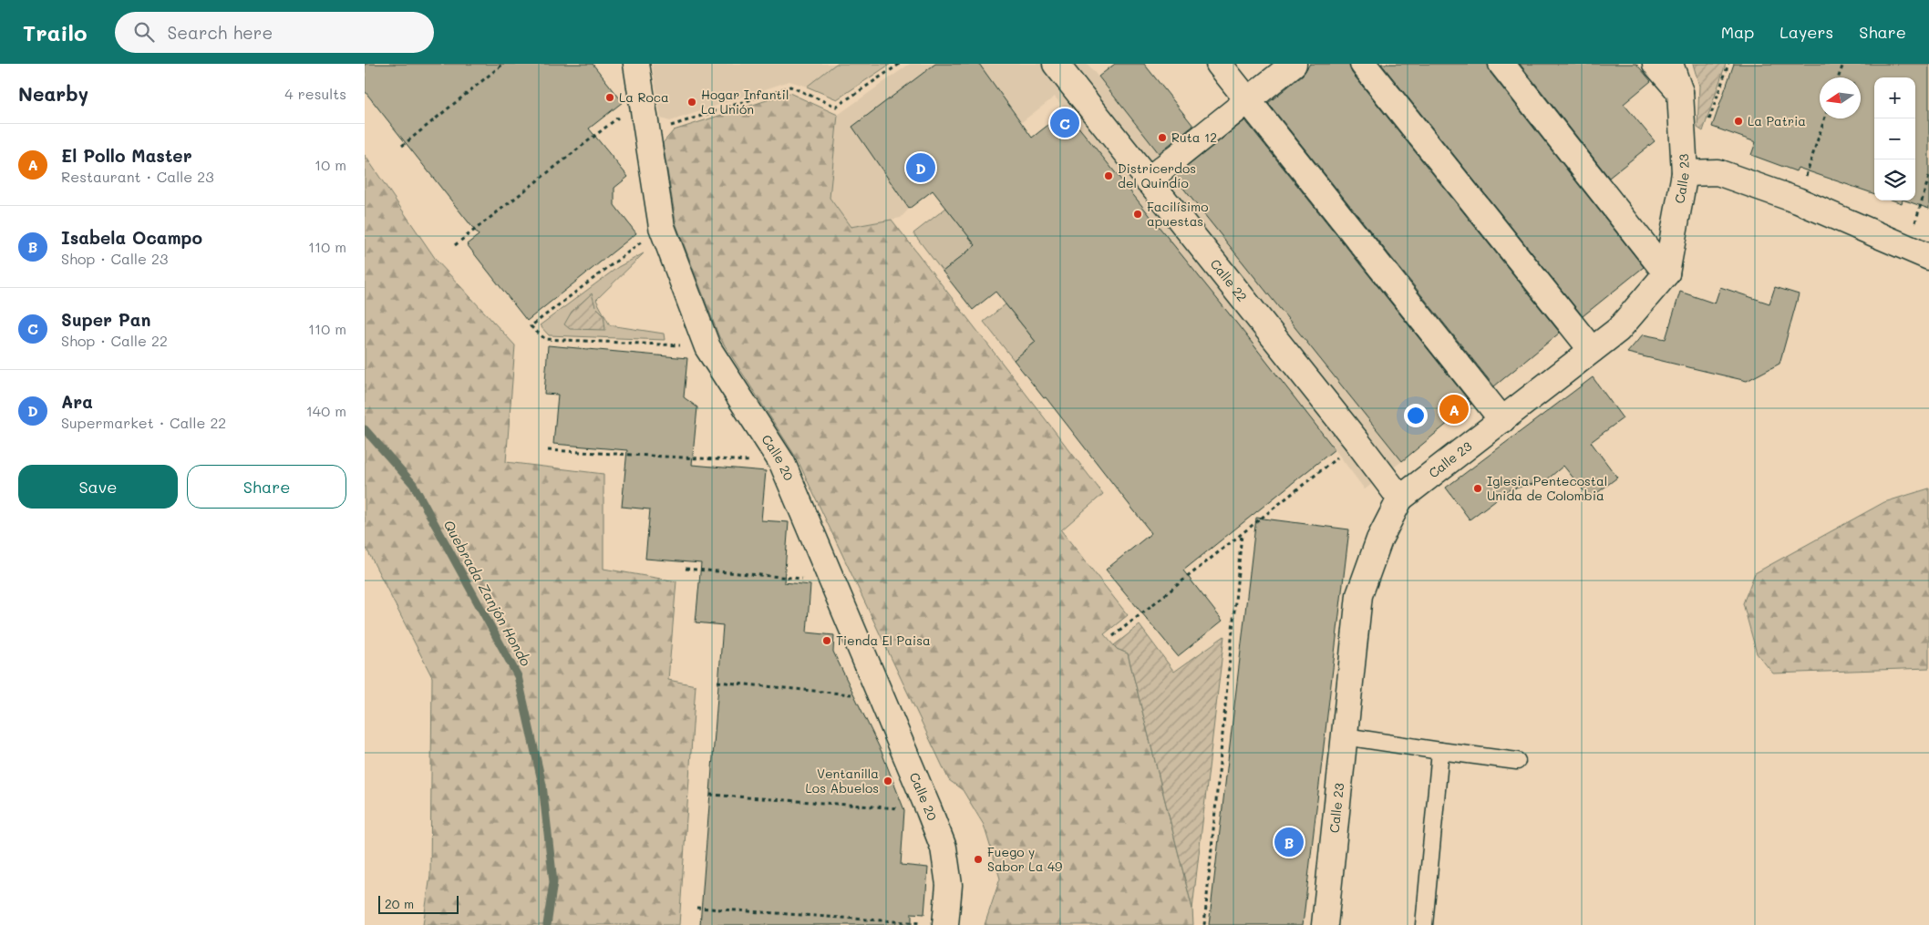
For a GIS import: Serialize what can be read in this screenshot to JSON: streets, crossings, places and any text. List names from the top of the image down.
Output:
{
  "streets": {
    "street": ["Calle 23", "Calle 22", "Calle 20"]
  },
  "crossings": [
    ["Calle 23", "Calle 22"]
  ],
  "water": ["Quebrada Zanjón Hondo"],
  "places": [
    "La Roca",
    "Hogar Infantil La Unión",
    "La Patria",
    "Ruta 12",
    "Districerdos del Quindío",
    "Facilísimo apuestas",
    "Iglesia Pentecostal Unida de Colombia",
    "Tienda El Paisa",
    "Ventanilla Los Abuelos",
    "Fuego y Sabor La 49"
  ],
  "scale_bar": "20 m",
  "north": "left",
  "page": {
    "header": "Trailo",
    "search": "Search here",
    "nav": ["Map", "Layers", "Share"],
    "heading": ["Nearby", "4 results"],
    "map_buttons": ["+", "−"],
    "pins": [
      "C",
      "D",
      "A",
      "B"
    ],
    "list": [
      {
        "mark": "A",
        "name": "El Pollo Master",
        "note": "Restaurant · Calle 23",
        "value": "10 m"
      },
      {
        "mark": "B",
        "name": "Isabela Ocampo",
        "note": "Shop · Calle 23",
        "value": "110 m"
      },
      {
        "mark": "C",
        "name": "Super Pan",
        "note": "Shop · Calle 22",
        "value": "110 m"
      },
      {
        "mark": "D",
        "name": "Ara",
        "note": "Supermarket · Calle 22",
        "value": "140 m"
      }
    ],
    "buttons": ["Save", "Share"],
    "scale": "20 m"
  }
}
